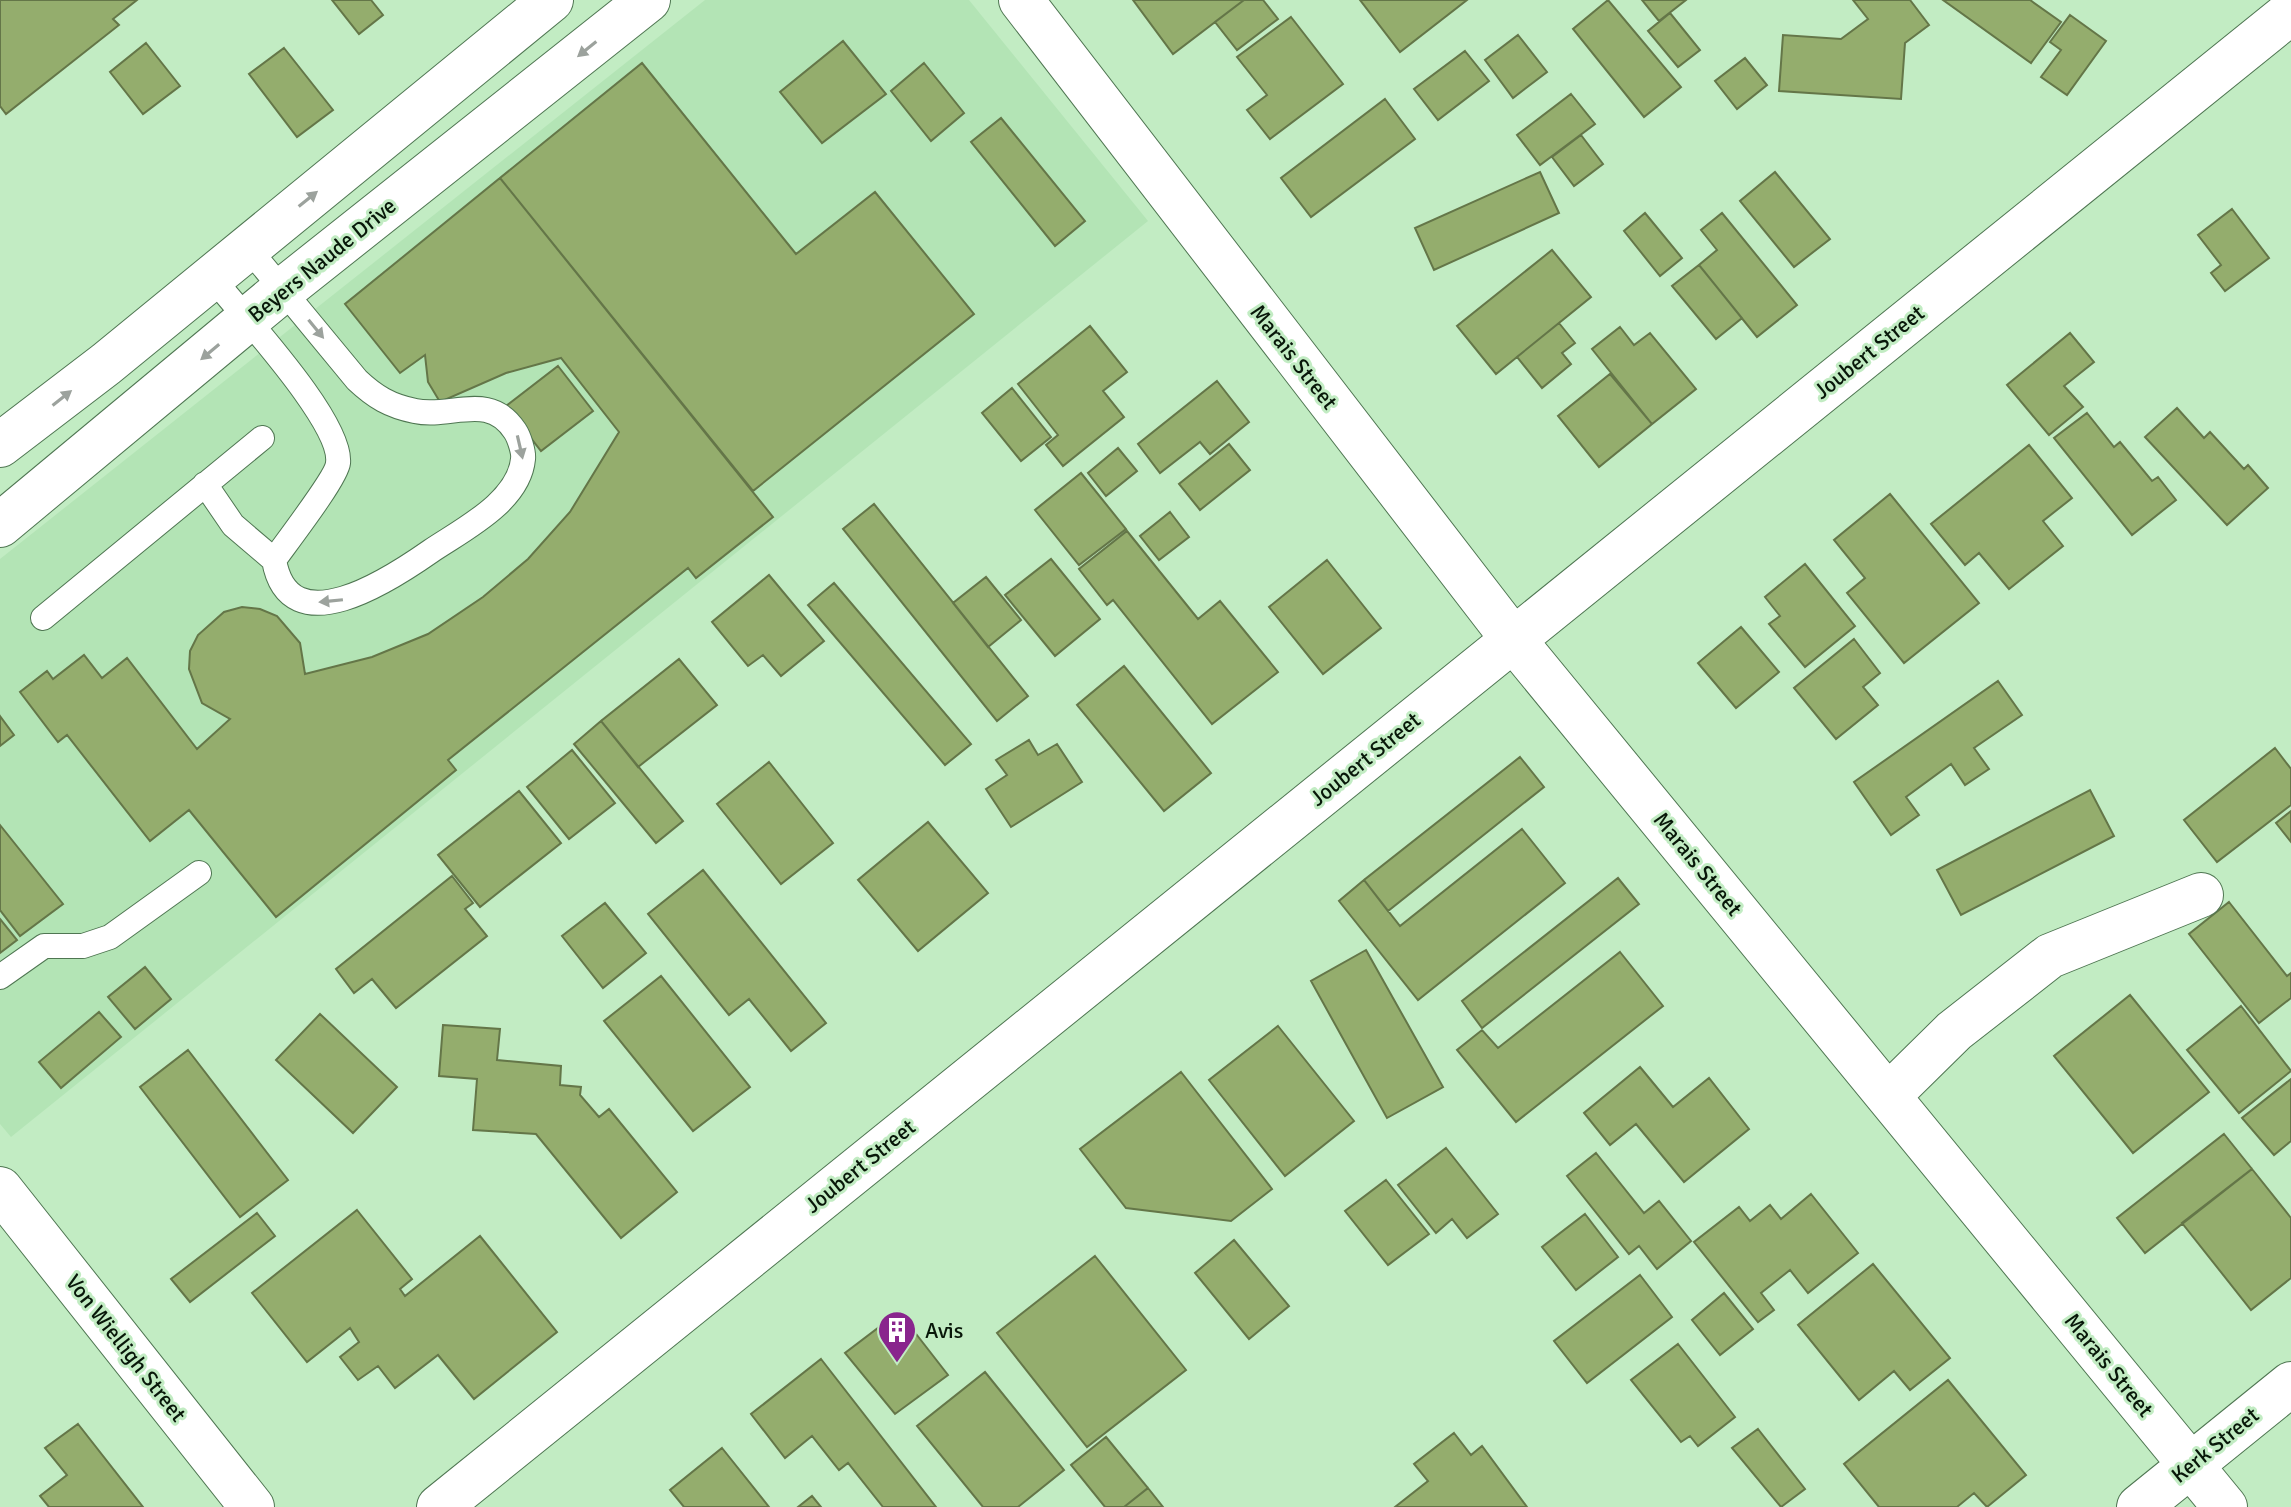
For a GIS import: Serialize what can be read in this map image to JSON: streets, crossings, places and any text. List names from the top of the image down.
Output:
{
  "streets": {
    "street": [
      "Beyers Naude Drive",
      "Joubert Street",
      "Marais Street",
      "Von Wielligh Street",
      "Kerk Street"
    ]
  },
  "crossings": [
    ["Joubert Street", "Marais Street"],
    ["Marais Street", "Kerk Street"]
  ],
  "places": {
    "building": ["Avis"]
  }
}
